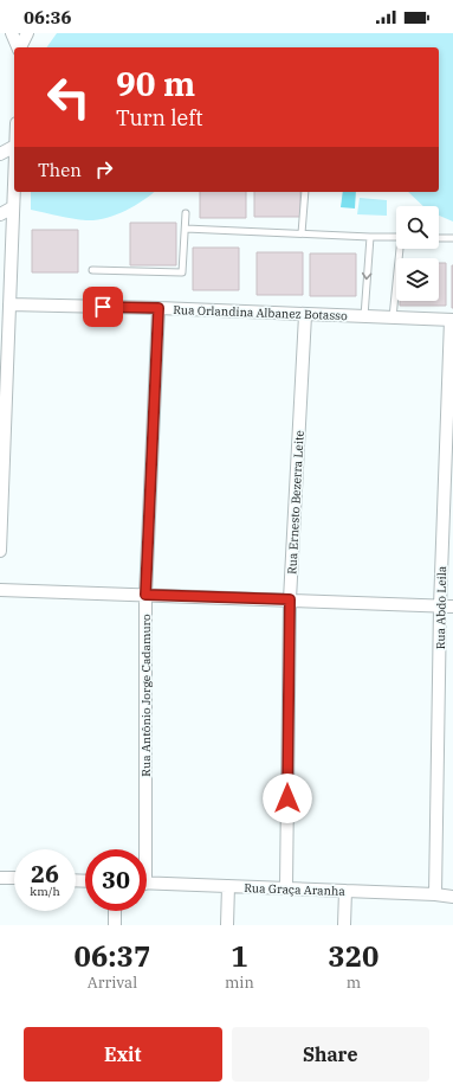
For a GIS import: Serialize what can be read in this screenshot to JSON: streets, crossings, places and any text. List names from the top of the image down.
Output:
{
  "streets": {
    "street": [
      "Rua Orlandina Albanez Botasso",
      "Rua Ernesto Bezerra Leite",
      "Rua Abdo Leila",
      "Rua Antônio Jorge Cadamuro",
      "Rua Graça Aranha"
    ]
  },
  "crossings": [
    ["Rua Orlandina Albanez Botasso", "Rua Ernesto Bezerra Leite"],
    ["Rua Orlandina Albanez Botasso", "Rua Abdo Leila"],
    ["Rua Orlandina Albanez Botasso", "Rua Antônio Jorge Cadamuro"],
    ["Rua Ernesto Bezerra Leite", "Rua Graça Aranha"],
    ["Rua Abdo Leila", "Rua Graça Aranha"]
  ],
  "page": {
    "status": "06:36",
    "turn": ["90 m", "Turn left"],
    "then": "Then",
    "speed": "26 km/h",
    "limit": "30",
    "eta": [
      "06:37",
      "Arrival",
      "1",
      "min",
      "320",
      "m"
    ],
    "buttons": ["Exit", "Share"]
  }
}
